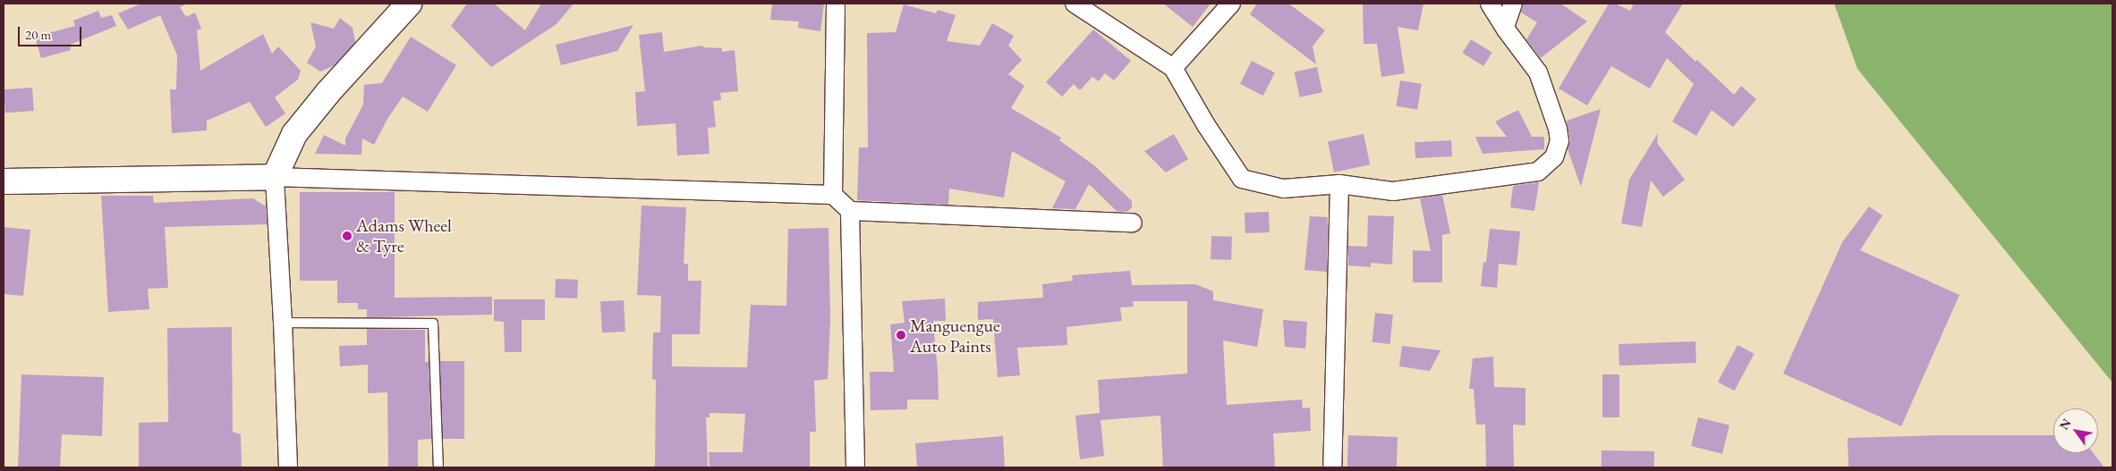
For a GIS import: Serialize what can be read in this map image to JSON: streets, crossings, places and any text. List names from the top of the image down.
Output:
{
  "places": ["Adams Wheel & Tyre", "Manguengue Auto Paints"],
  "scale_bar": "20 m",
  "north": "top left"
}
